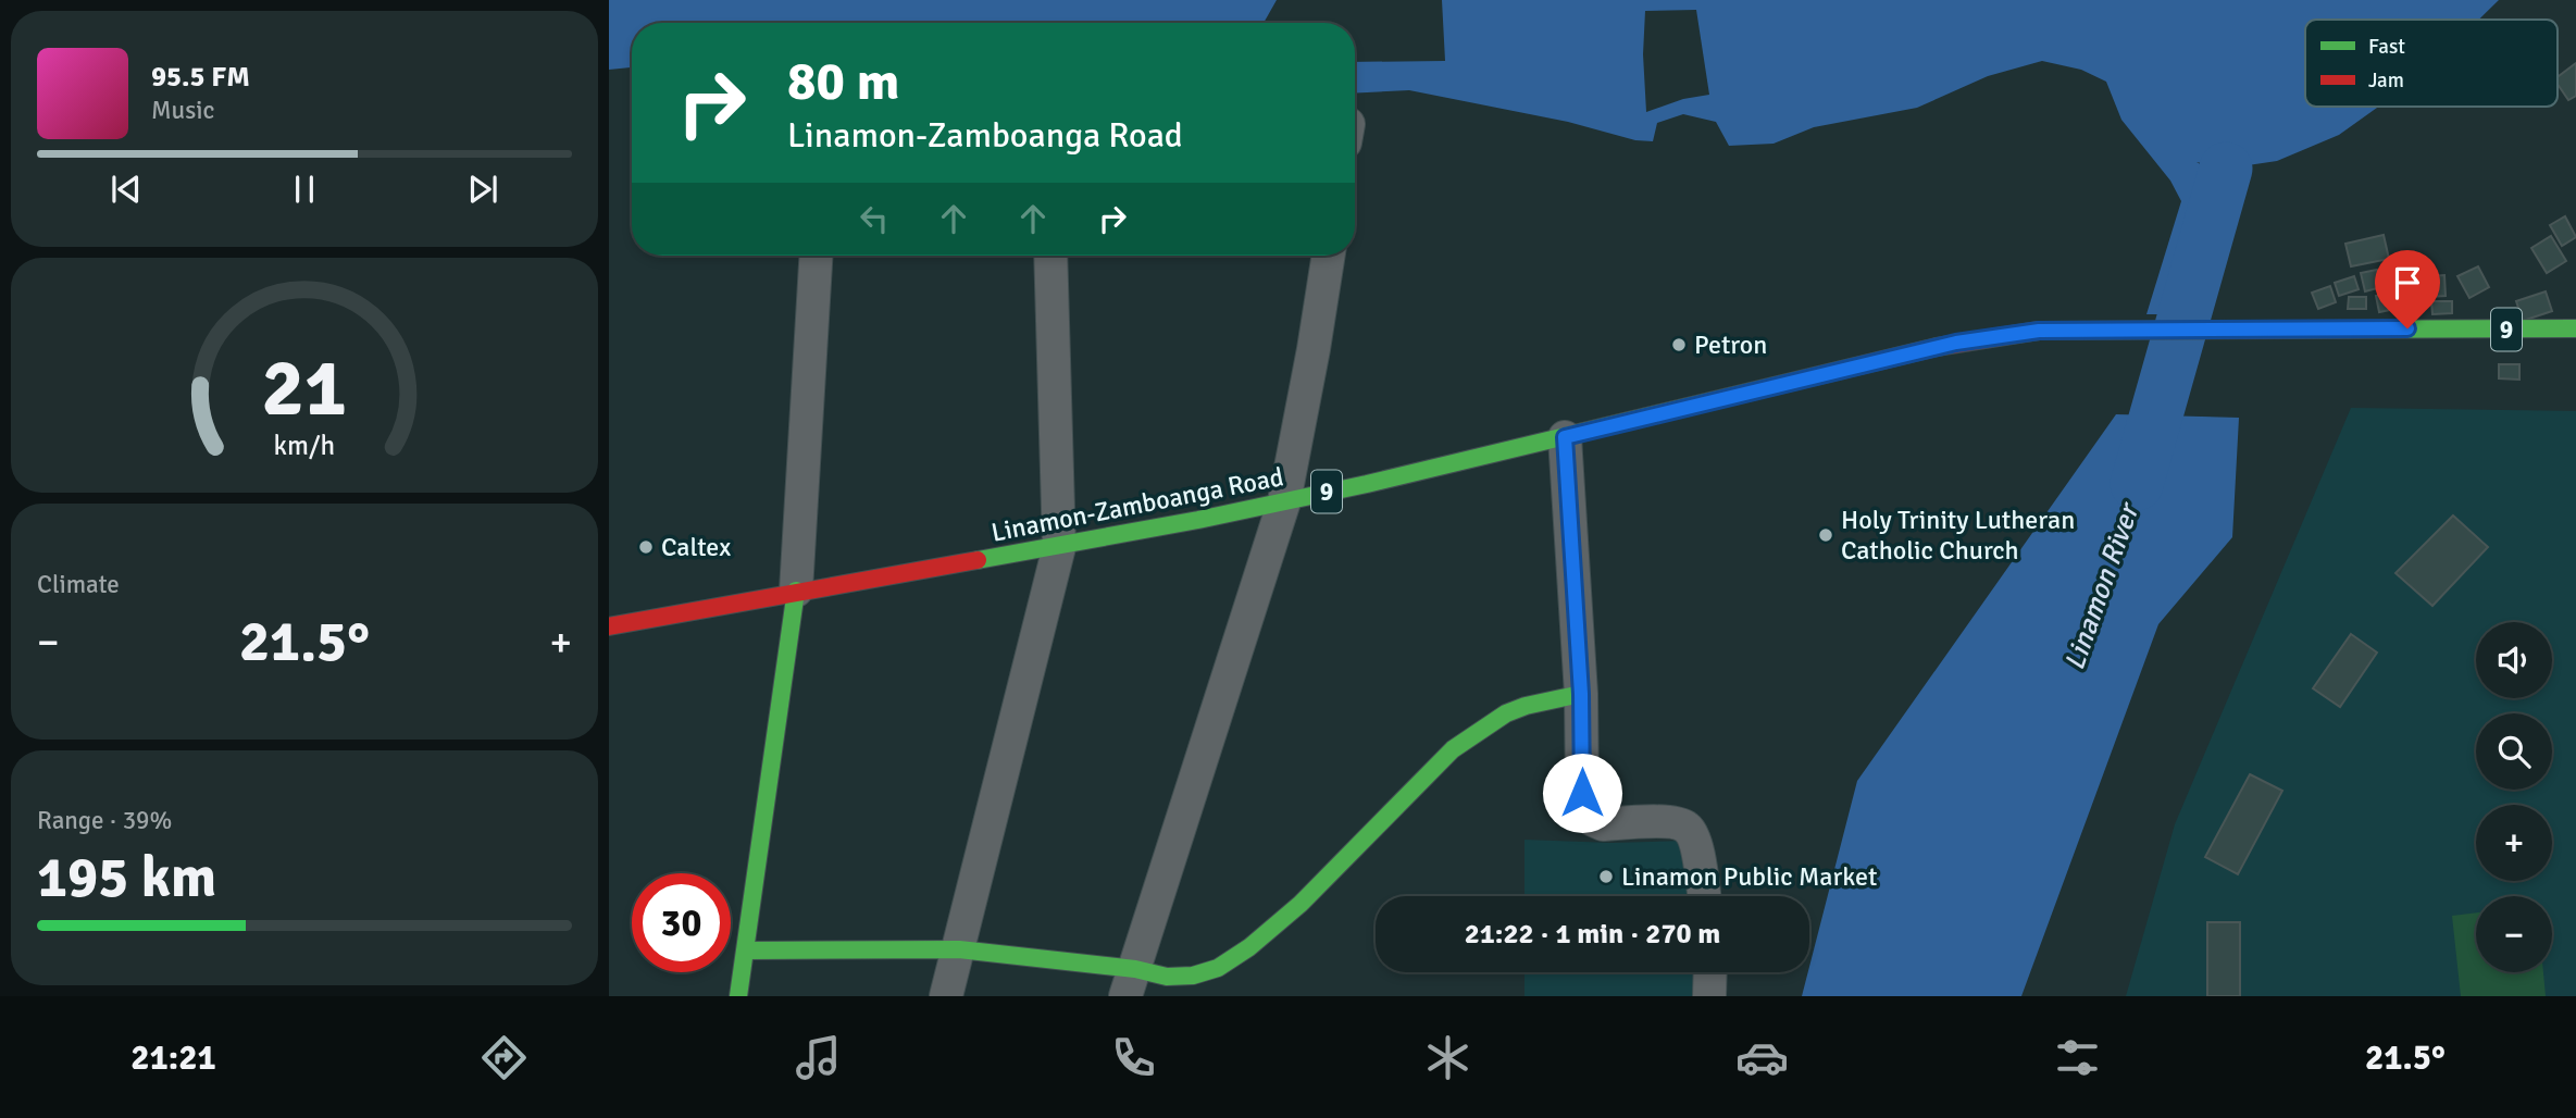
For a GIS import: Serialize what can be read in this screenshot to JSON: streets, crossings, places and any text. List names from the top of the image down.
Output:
{
  "streets": {
    "main road": ["9", "Linamon-Zamboanga Road"]
  },
  "water": ["Linamon River"],
  "places": [
    "Petron",
    "Holy Trinity Lutheran Catholic Church",
    "Caltex",
    "Linamon Public Market"
  ],
  "legend": ["Fast", "Jam"],
  "page": {
    "turn": ["80 m", "Linamon-Zamboanga Road"],
    "song": ["95.5 FM", "Music"],
    "tile": [
      "Climate",
      ["Range · 39%", "195 km"]
    ],
    "heat": ["−", "21.5°", "+"],
    "map_buttons": ["+", "−"],
    "limit": "30",
    "trip": "21:22 · 1 min · 270 m",
    "tabs": ["21:21", "21.5°"],
    "gauge": ["21", "km/h"]
  }
}
